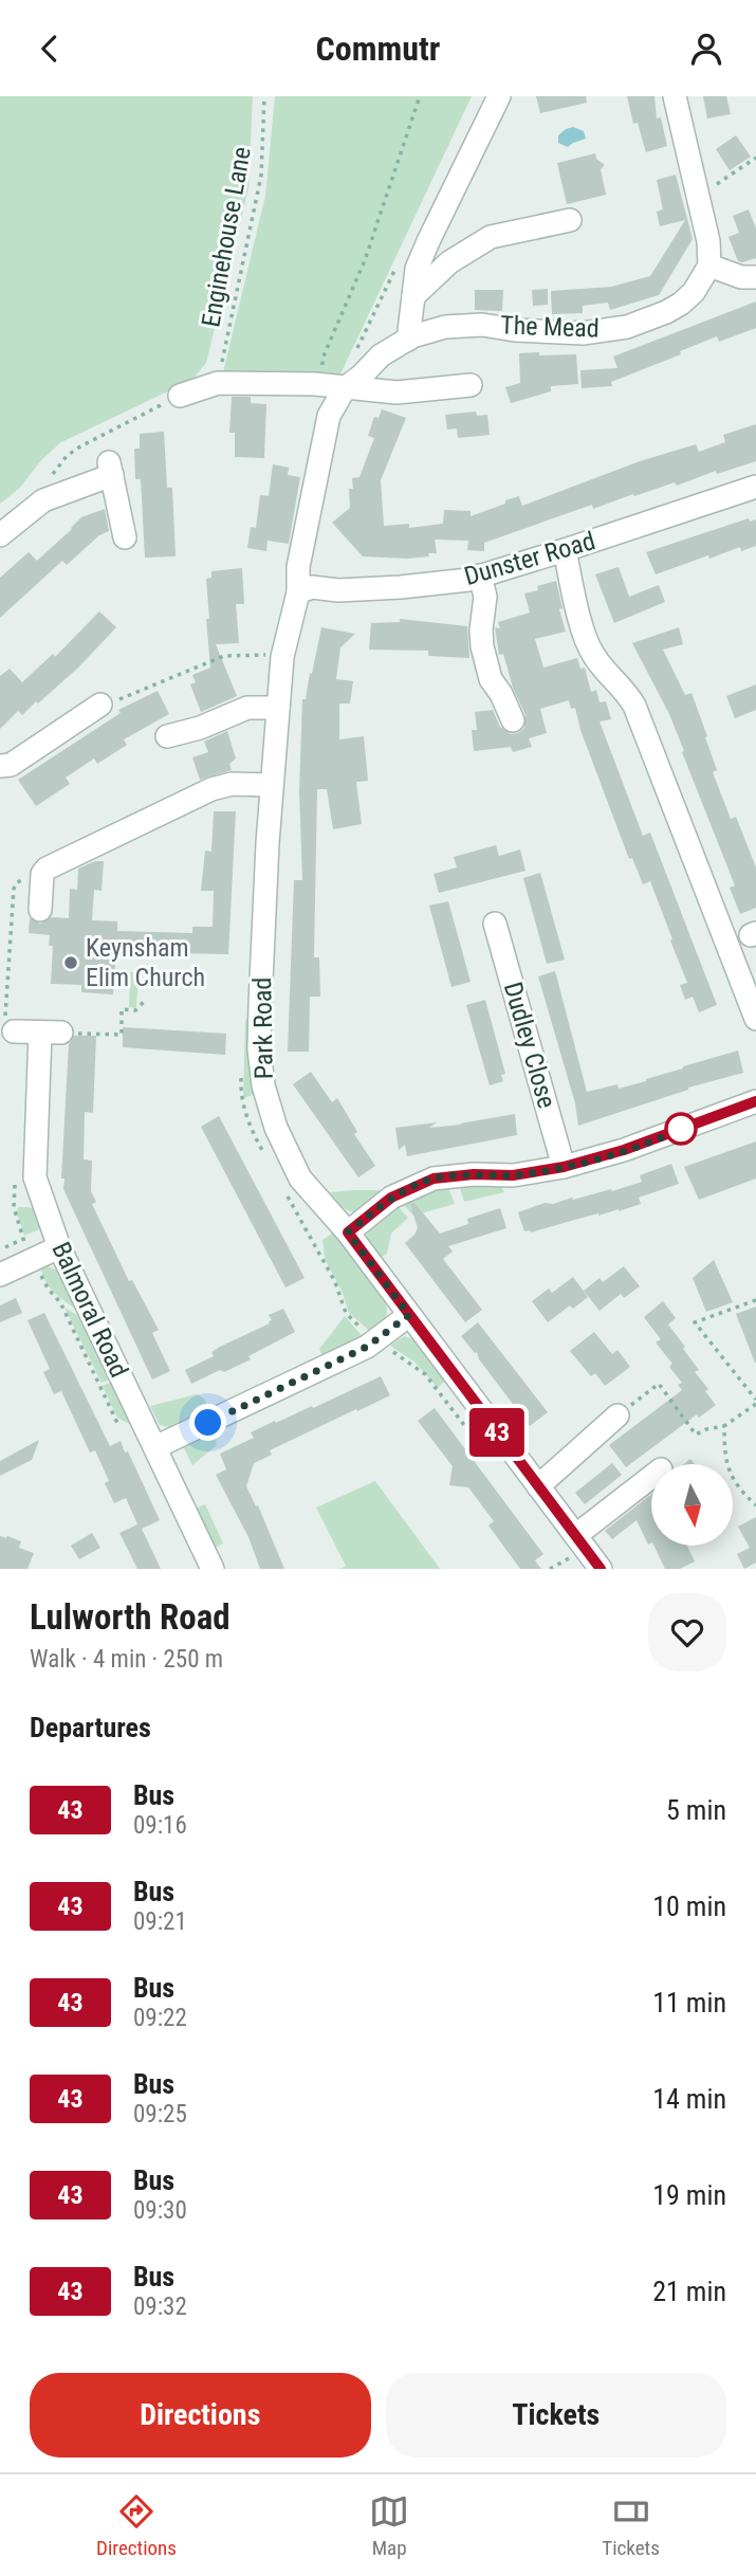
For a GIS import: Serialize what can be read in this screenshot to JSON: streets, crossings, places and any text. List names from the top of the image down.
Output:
{
  "streets": {
    "street": [
      "The Mead",
      "Dunster Road",
      "Park Road",
      "Dudley Close",
      "Balmoral Road"
    ],
    "path": ["Enginehouse Lane"]
  },
  "crossings": [
    ["The Mead", "Park Road"],
    ["Dunster Road", "Park Road"]
  ],
  "places": ["Keynsham Elim Church"],
  "lines": ["bus line 43"],
  "north": "bottom",
  "page": {
    "header": "Commutr",
    "on_map": "43",
    "heading": [
      ["Lulworth Road", "Walk · 4 min · 250 m"],
      "Departures"
    ],
    "list": [
      {
        "mark": "43",
        "name": "Bus",
        "note": "09:16",
        "value": "5 min"
      },
      {
        "mark": "43",
        "name": "Bus",
        "note": "09:21",
        "value": "10 min"
      },
      {
        "mark": "43",
        "name": "Bus",
        "note": "09:22",
        "value": "11 min"
      },
      {
        "mark": "43",
        "name": "Bus",
        "note": "09:25",
        "value": "14 min"
      },
      {
        "mark": "43",
        "name": "Bus",
        "note": "09:30",
        "value": "19 min"
      },
      {
        "mark": "43",
        "name": "Bus",
        "note": "09:32",
        "value": "21 min"
      }
    ],
    "buttons": ["Directions", "Tickets"],
    "tabs": ["Directions", "Map", "Tickets"]
  }
}
